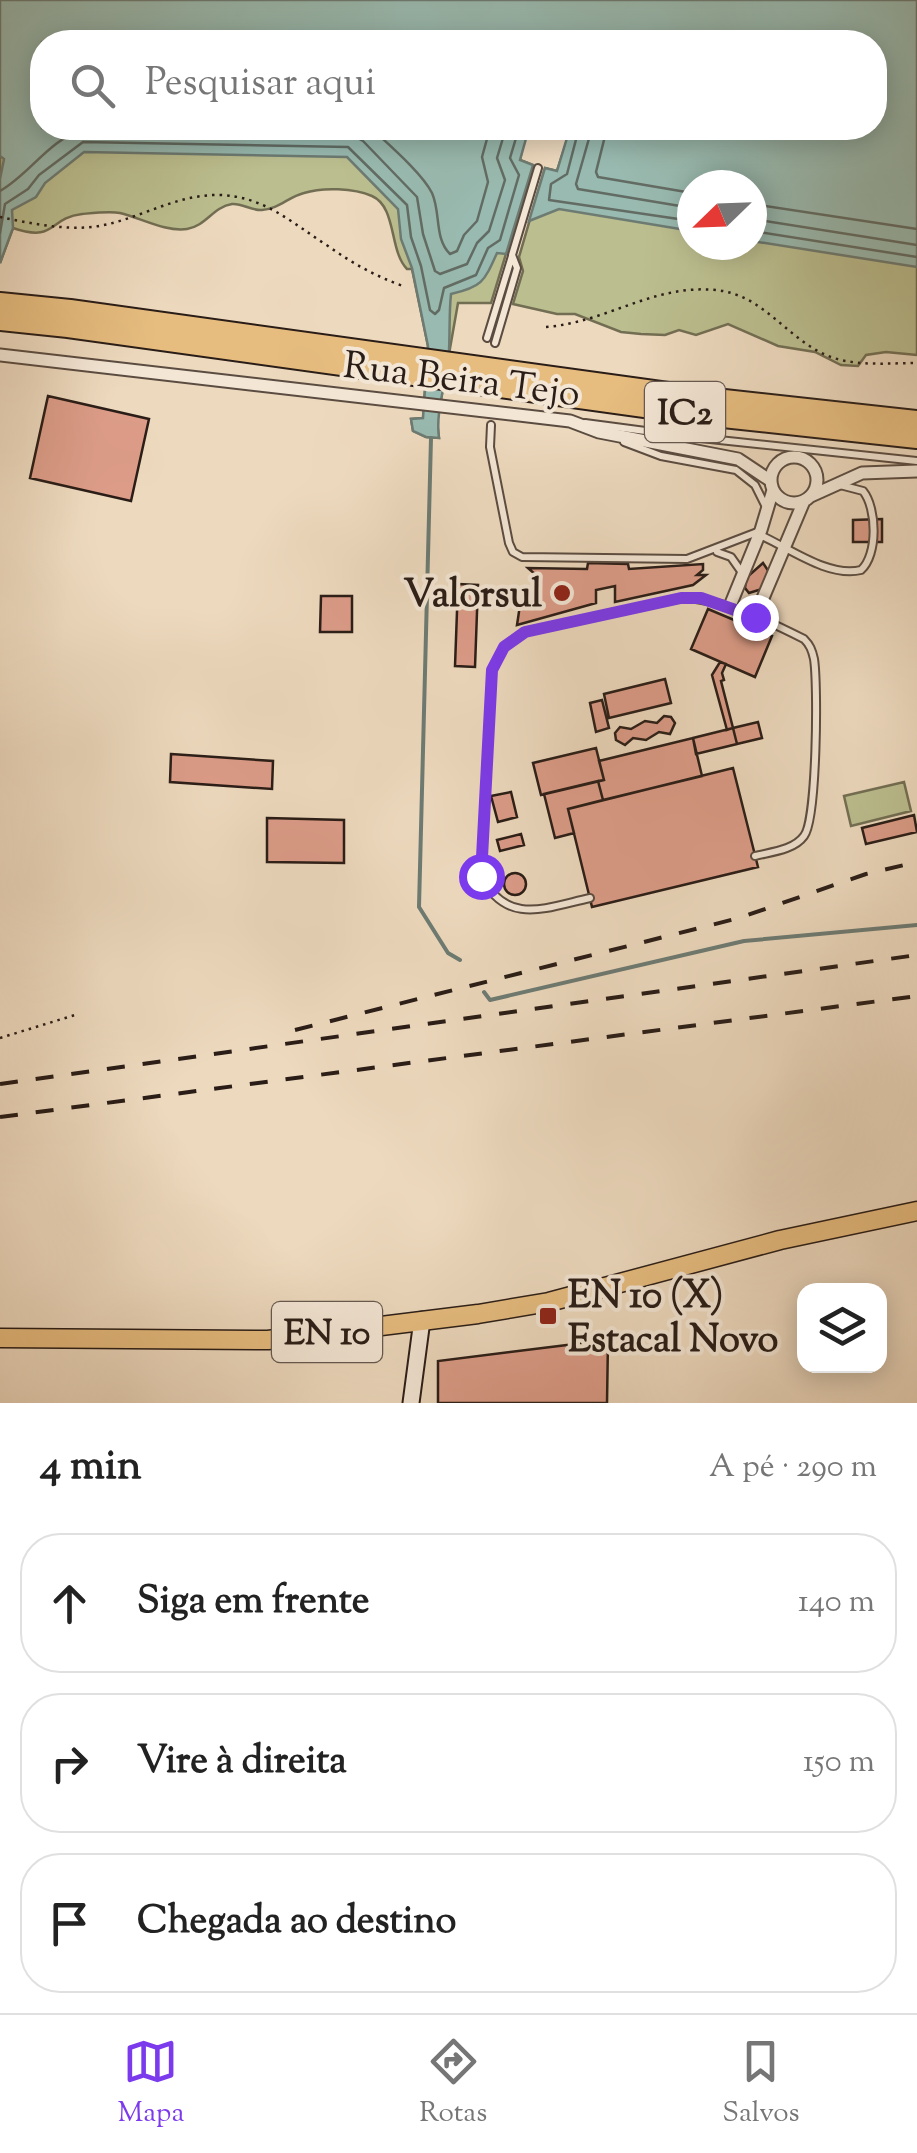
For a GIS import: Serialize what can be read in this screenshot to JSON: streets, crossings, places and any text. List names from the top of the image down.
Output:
{
  "streets": {
    "highway": ["IC2"],
    "main road": ["EN 10"],
    "street": ["Rua Beira Tejo"]
  },
  "places": {
    "other": ["Valorsul"],
    "transit": ["EN 10 (X) Estacal Novo"]
  },
  "north": "bottom left",
  "page": {
    "search": "Pesquisar aqui",
    "heading": ["4 min", "A pé · 290 m"],
    "list": [
      ["Siga em frente", "140 m"],
      ["Vire à direita", "150 m"],
      "Chegada ao destino"
    ],
    "nav": ["Mapa", "Rotas", "Salvos"]
  }
}
